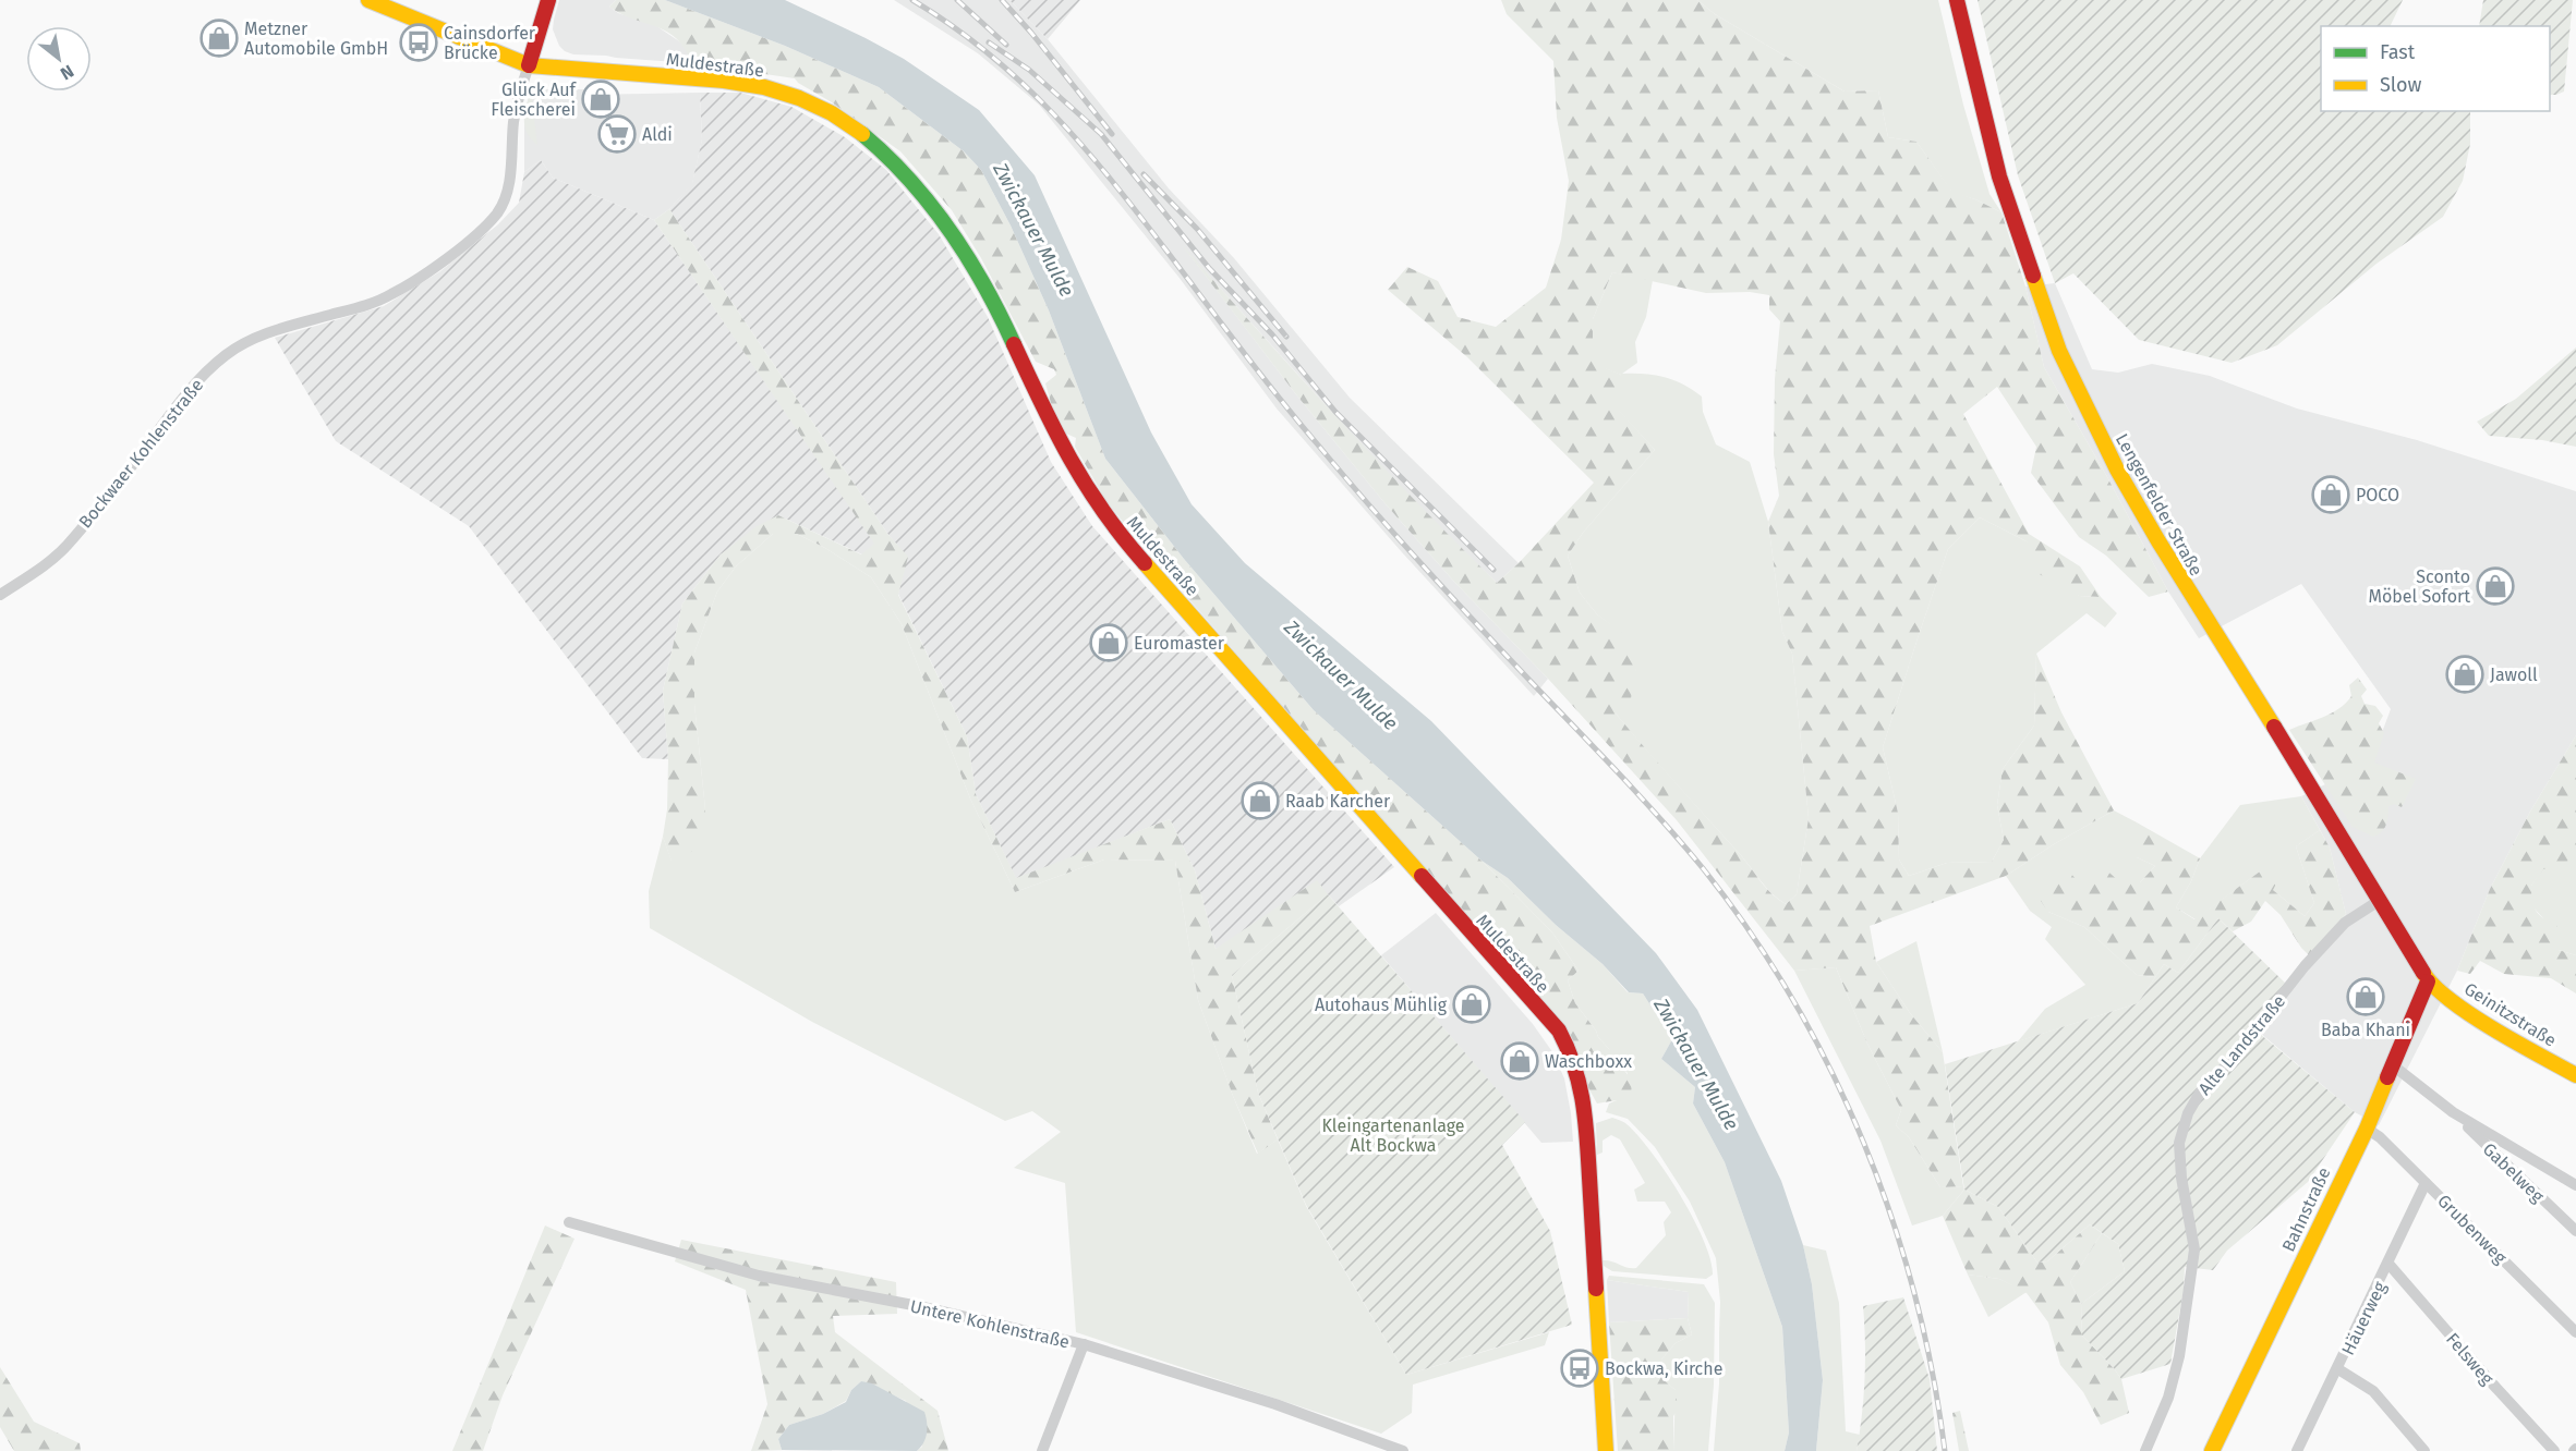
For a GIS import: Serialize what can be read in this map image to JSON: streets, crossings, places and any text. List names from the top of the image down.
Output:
{
  "streets": {
    "main road": [
      "Muldestraße",
      "Lengenfelder Straße",
      "Geinitzstraße",
      "Bahnstraße"
    ],
    "street": [
      "Bockwaer Kohlenstraße",
      "Alte Landstraße",
      "Gabelweg",
      "Grubenweg",
      "Häuerweg",
      "Untere Kohlenstraße",
      "Felsweg"
    ]
  },
  "crossings": [
    ["Muldestraße", "Bockwaer Kohlenstraße"],
    ["Lengenfelder Straße", "Geinitzstraße"],
    ["Lengenfelder Straße", "Alte Landstraße"],
    ["Lengenfelder Straße", "Bahnstraße"],
    ["Geinitzstraße", "Bahnstraße"],
    ["Gabelweg", "Bahnstraße"],
    ["Bahnstraße", "Grubenweg"],
    ["Grubenweg", "Häuerweg"],
    ["Häuerweg", "Felsweg"]
  ],
  "water": ["Zwickauer Mulde"],
  "parks": ["Kleingartenanlage Alt Bockwa"],
  "places": {
    "shop": [
      "Metzner Automobile GmbH",
      "Glück Auf Fleischerei",
      "POCO",
      "Sconto Möbel Sofort",
      "Euromaster",
      "Jawoll",
      "Raab Karcher",
      "Baba Khani",
      "Autohaus Mühlig",
      "Waschboxx"
    ],
    "bus stop": ["Cainsdorfer Brücke", "Bockwa, Kirche"],
    "supermarket": ["Aldi"]
  },
  "legend": ["Fast", "Slow"],
  "north": "bottom right"
}
